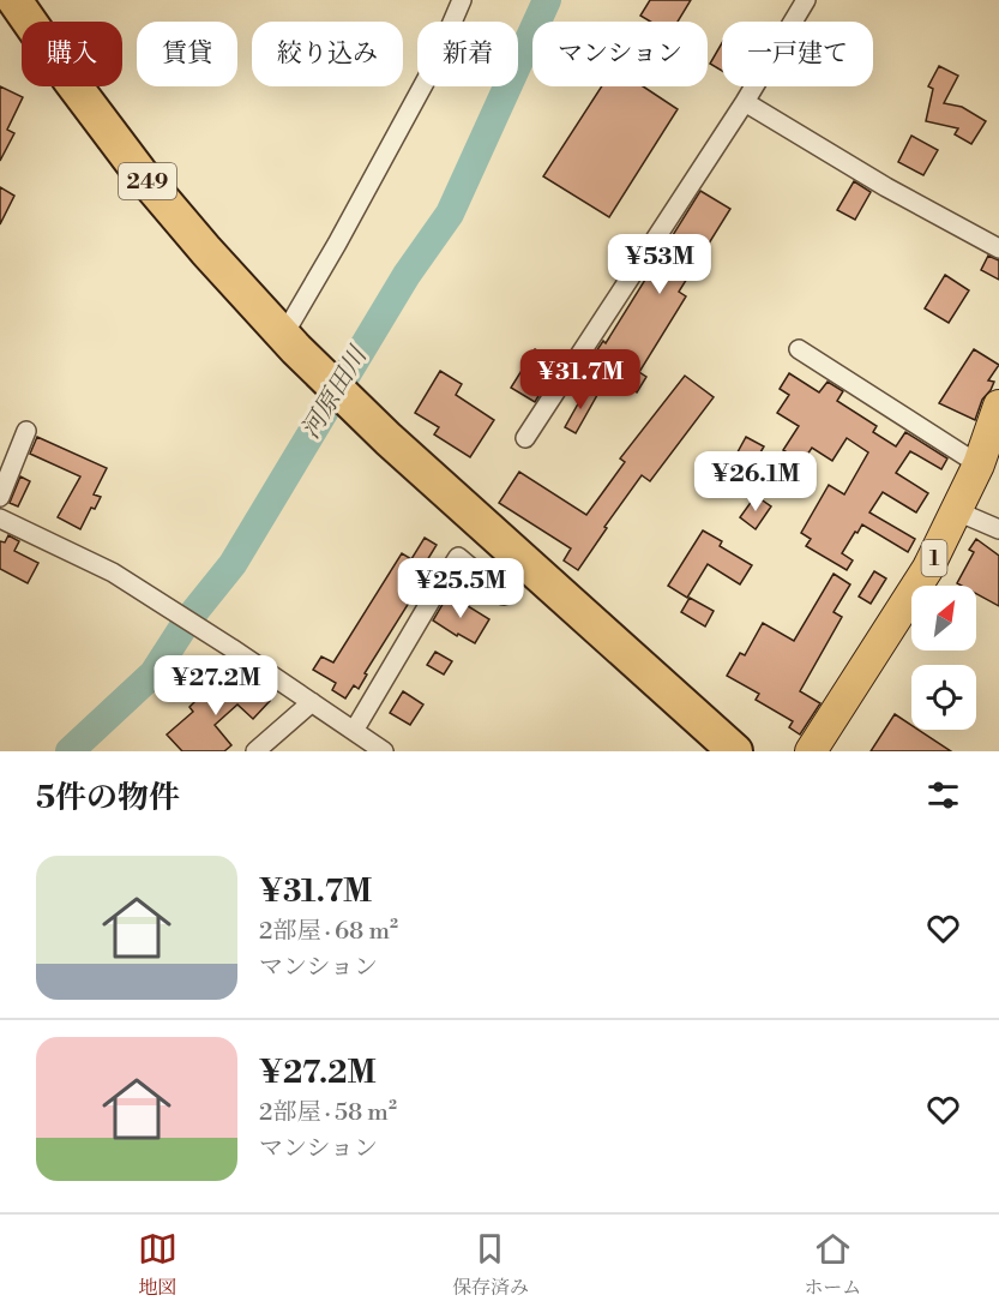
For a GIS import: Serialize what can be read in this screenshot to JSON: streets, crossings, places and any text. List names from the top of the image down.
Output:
{
  "streets": {
    "highway": ["249"],
    "main road": ["1"]
  },
  "water": ["河原田川"],
  "north": "top right",
  "page": {
    "chip": [
      "購入",
      "賃貸",
      "絞り込み",
      "新着",
      "マンション",
      "一戸建て"
    ],
    "price": [
      "¥53M",
      "¥31.7M",
      "¥26.1M",
      "¥25.5M",
      "¥27.2M"
    ],
    "heading": "5件の物件",
    "list": [
      {
        "name": "¥31.7M",
        "note": "2部屋 · 68 m² · マンション"
      },
      {
        "name": "¥27.2M",
        "note": "2部屋 · 58 m² · マンション"
      }
    ],
    "tabs": ["地図", "保存済み", "ホーム"]
  }
}
